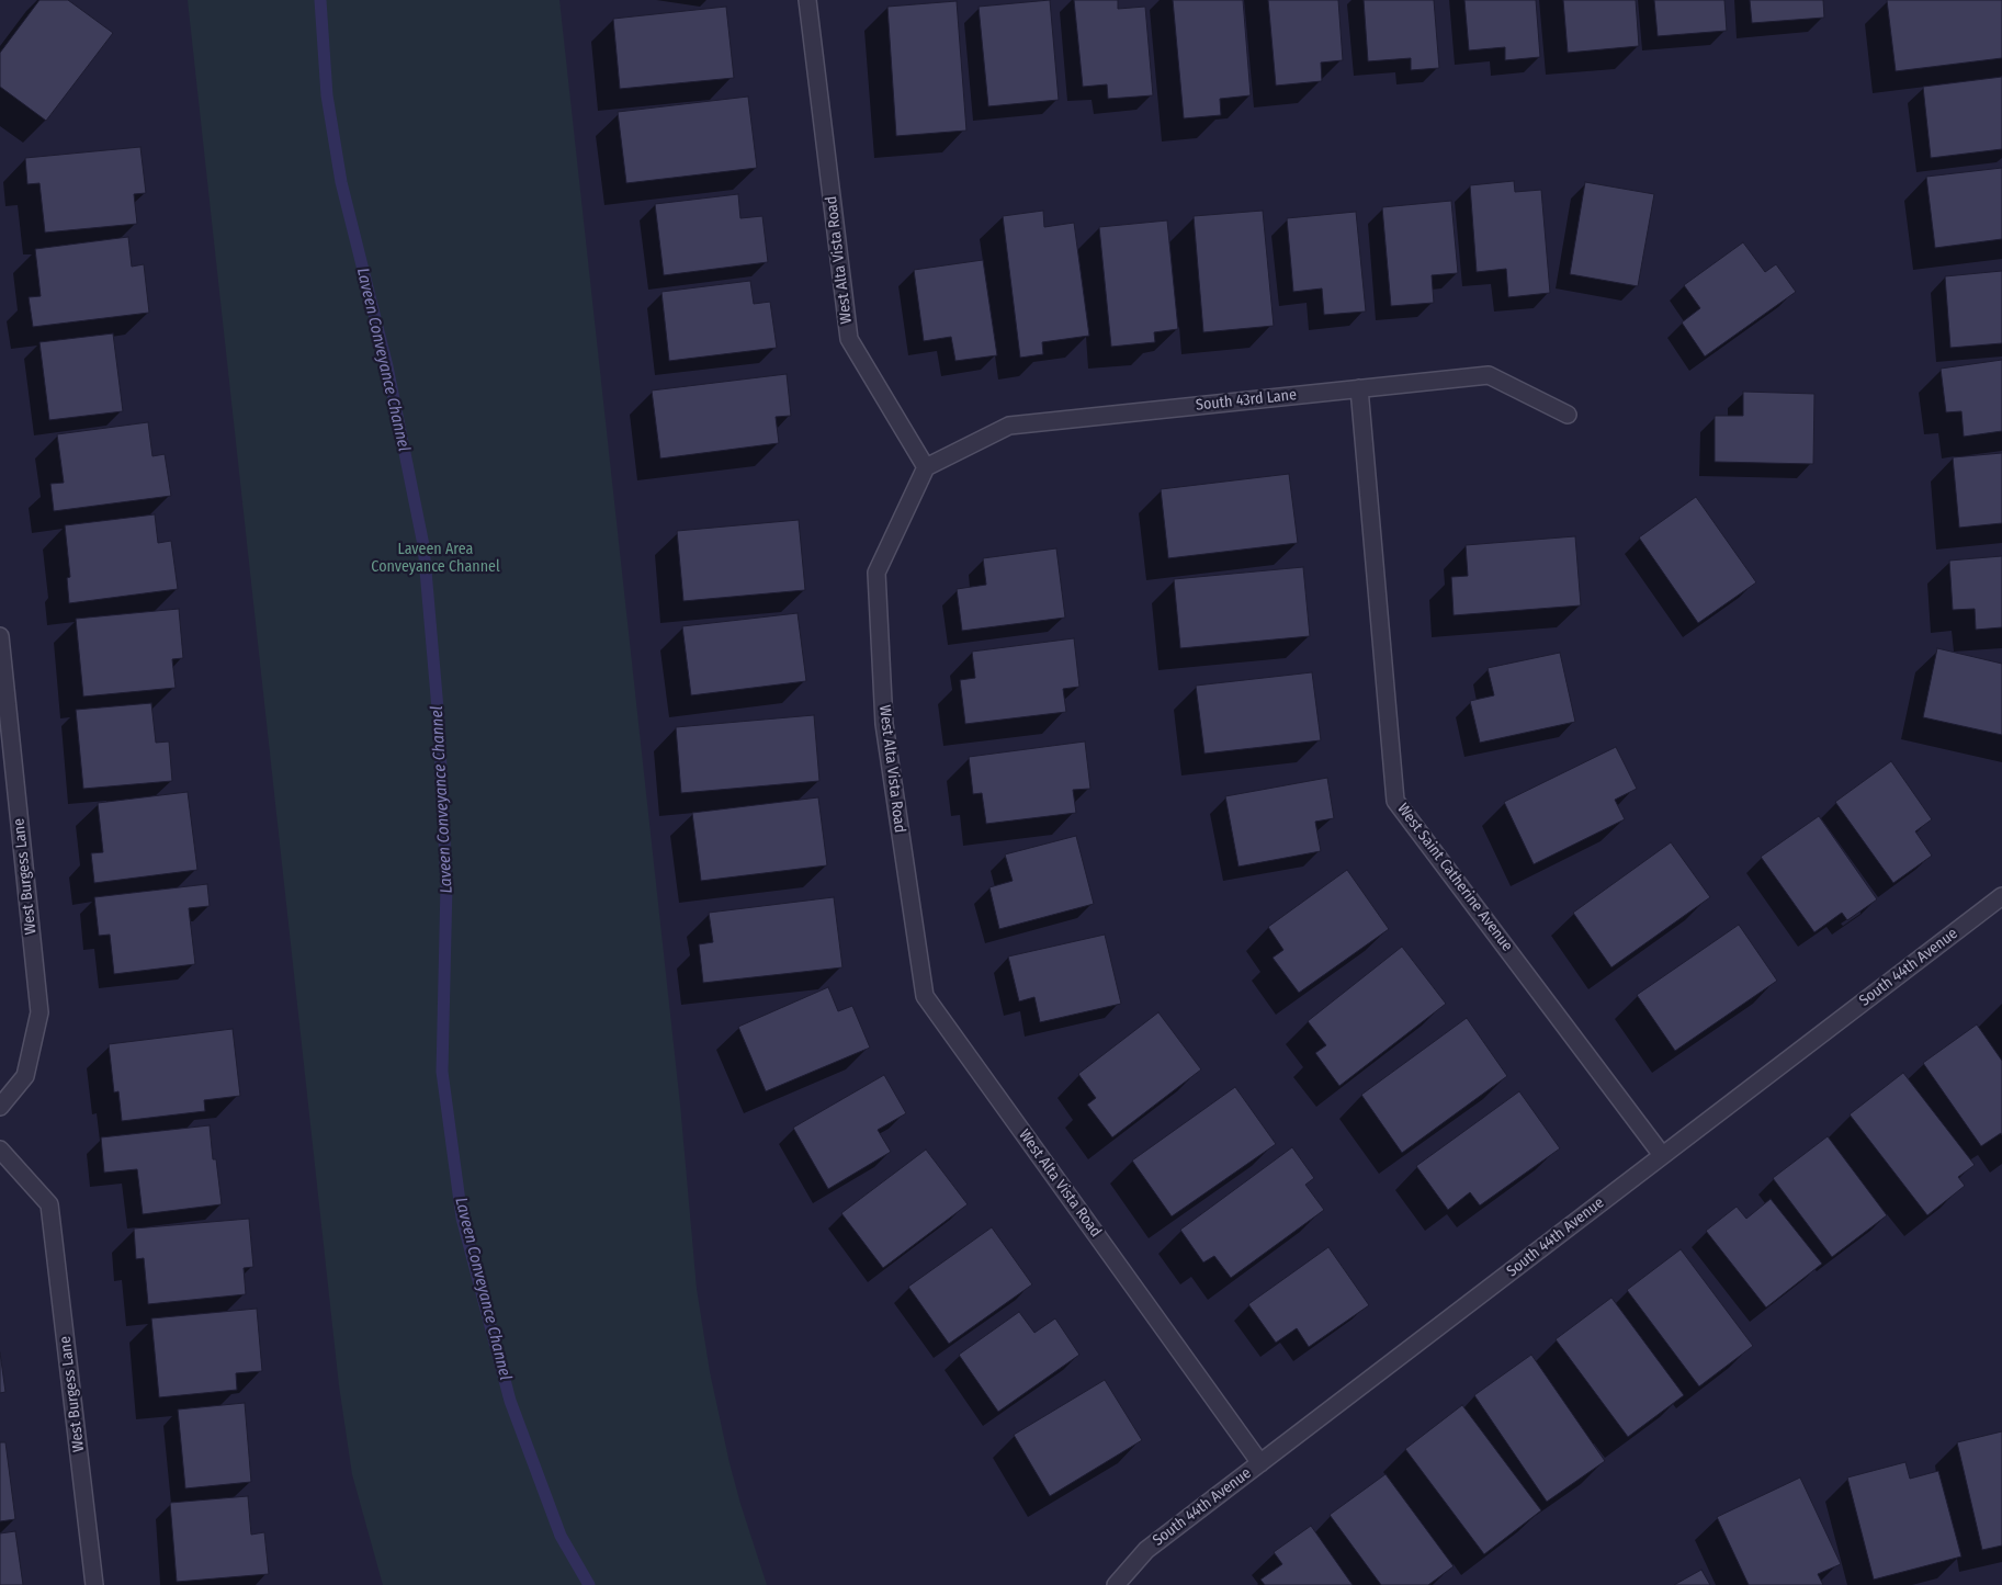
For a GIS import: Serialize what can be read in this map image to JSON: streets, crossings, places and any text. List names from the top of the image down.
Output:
{
  "streets": {
    "street": [
      "West Alta Vista Road",
      "South 43rd Lane",
      "West Burgess Lane",
      "West Saint Catherine Avenue",
      "South 44th Avenue"
    ]
  },
  "crossings": [
    ["West Alta Vista Road", "South 43rd Lane"],
    ["West Alta Vista Road", "South 44th Avenue"],
    ["South 43rd Lane", "West Saint Catherine Avenue"],
    ["West Saint Catherine Avenue", "South 44th Avenue"]
  ],
  "water": ["Laveen Conveyance Channel"],
  "parks": ["Laveen Area Conveyance Channel"]
}
